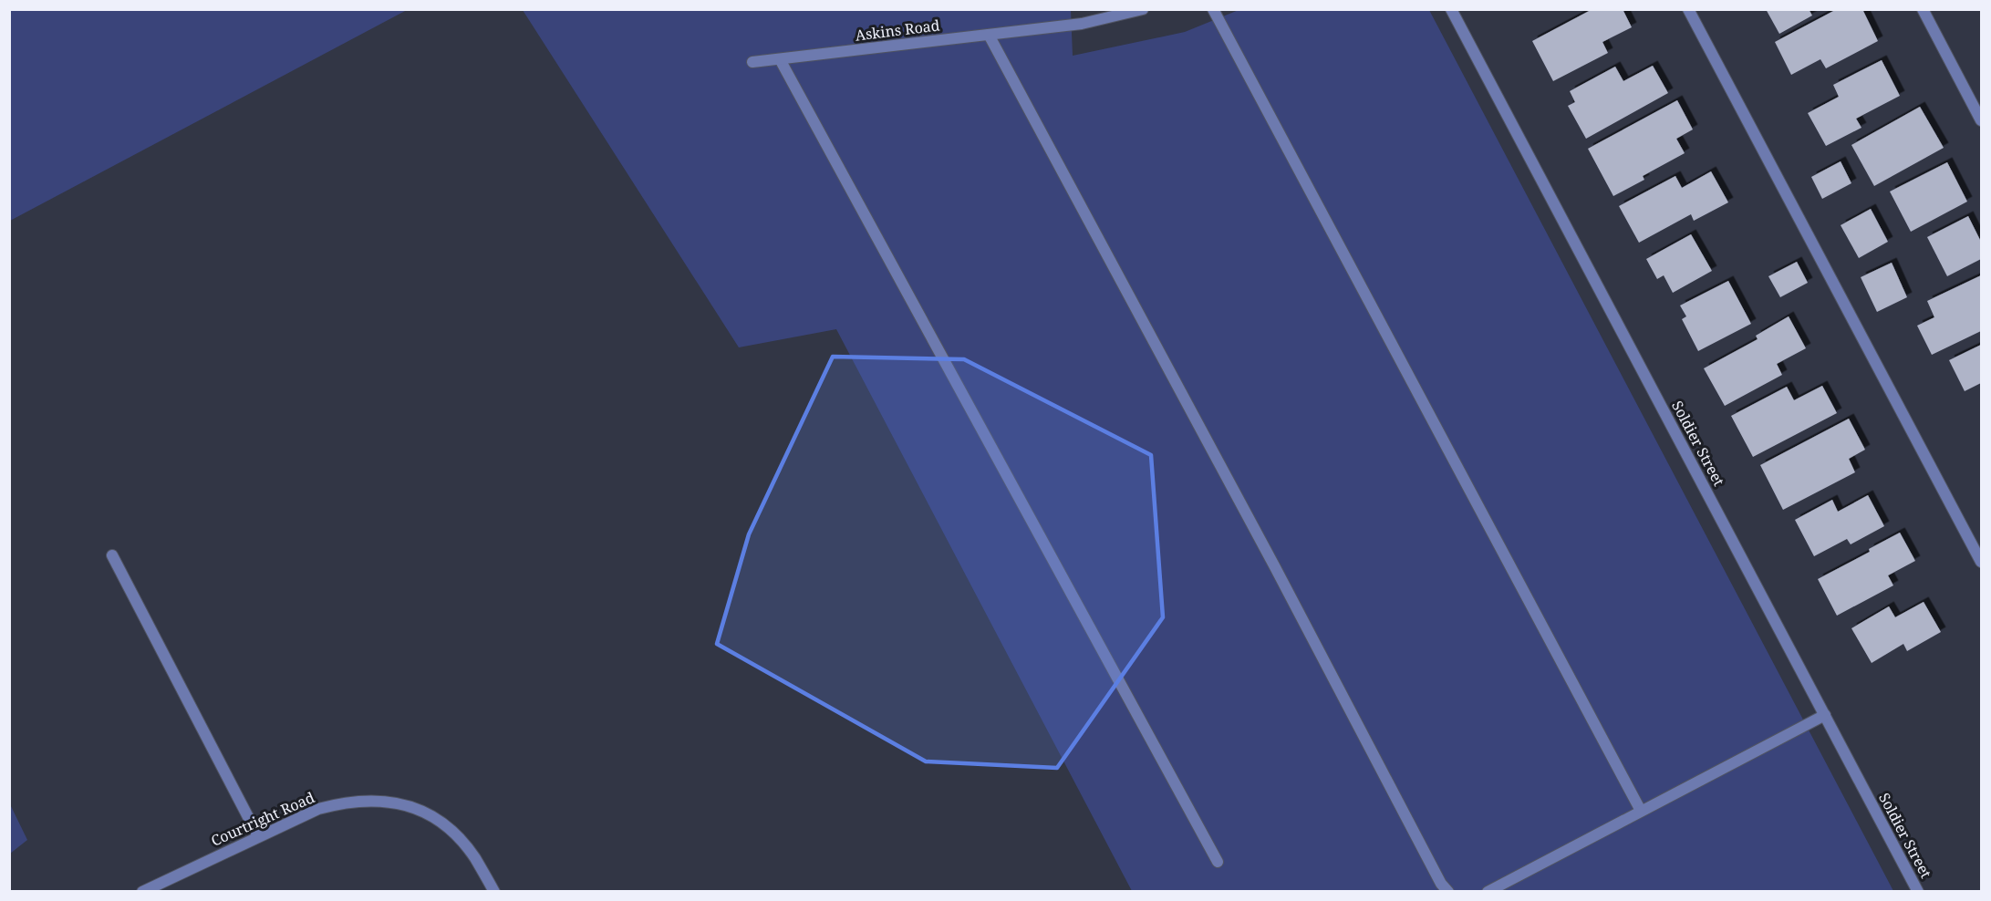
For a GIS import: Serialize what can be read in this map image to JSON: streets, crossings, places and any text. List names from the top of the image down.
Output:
{
  "streets": {
    "street": ["Askins Road", "Soldier Street", "Courtright Road"]
  }
}
